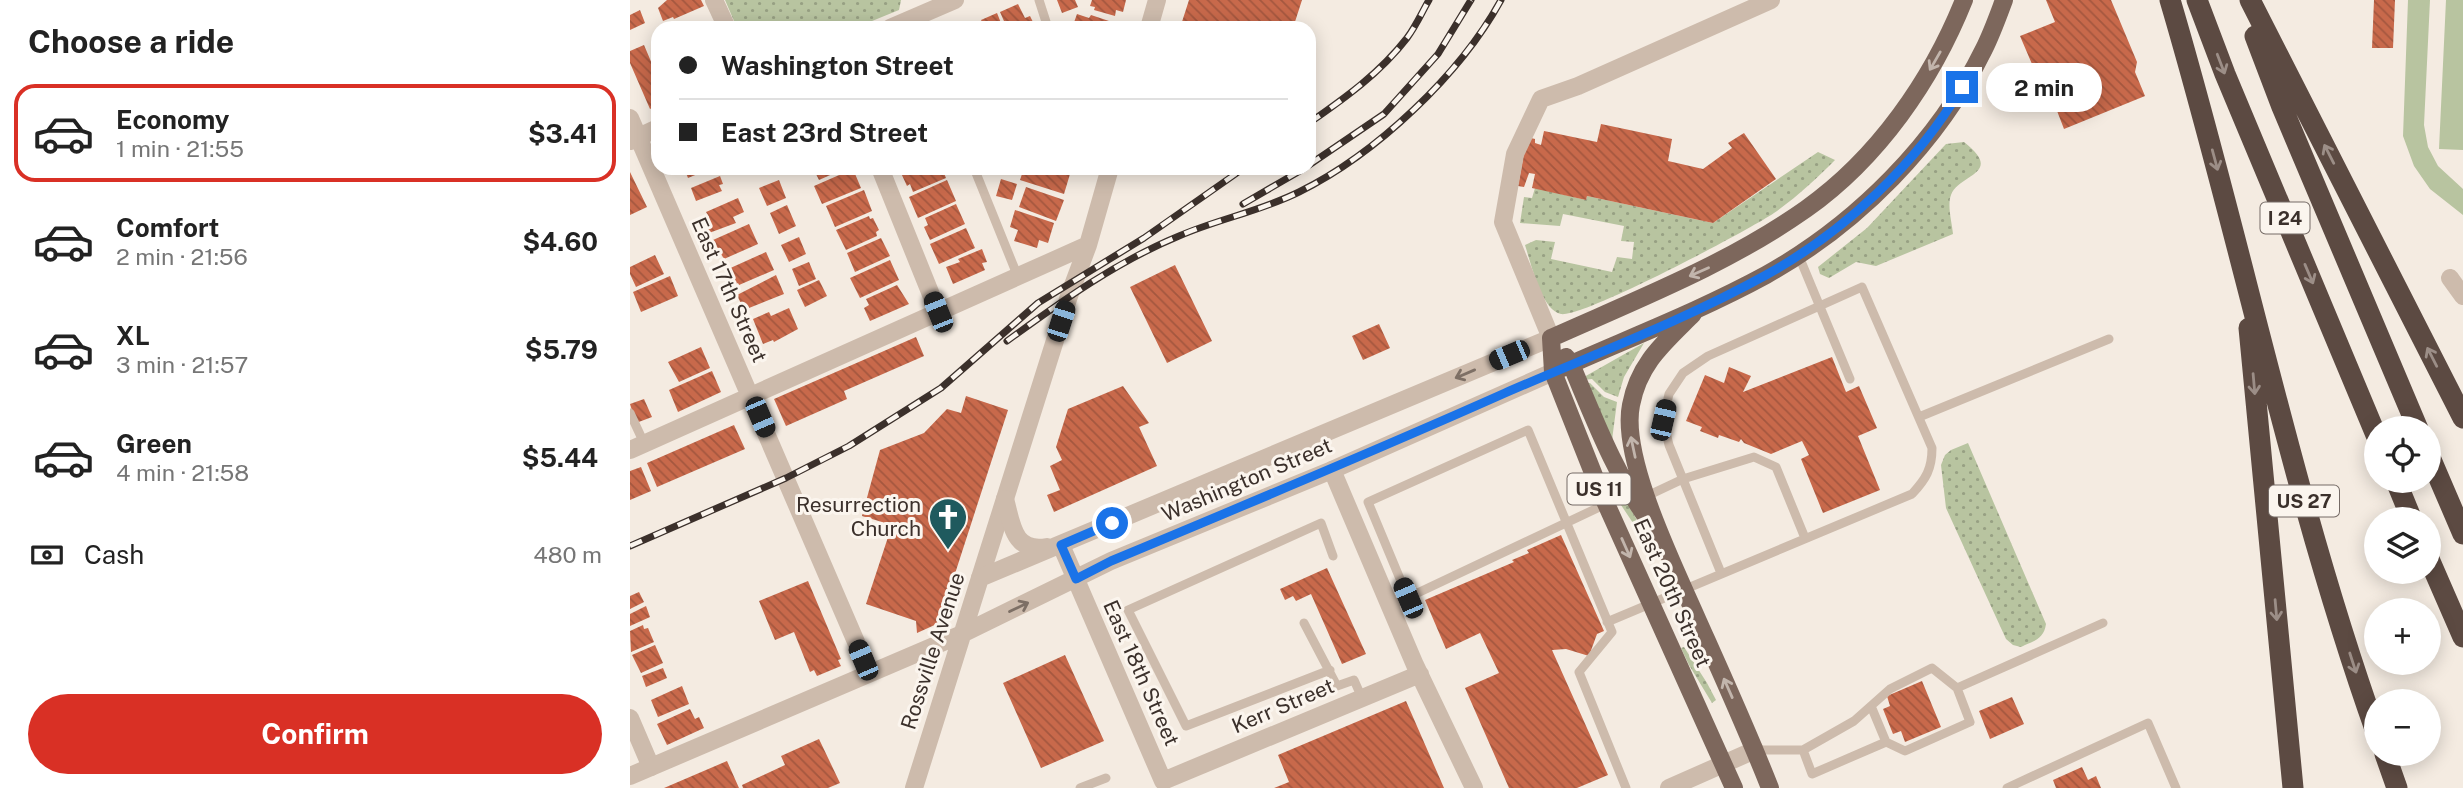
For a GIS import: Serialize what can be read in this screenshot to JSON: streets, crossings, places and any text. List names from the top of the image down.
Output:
{
  "streets": {
    "highway": ["I 24", "US 27"],
    "main road": ["Washington Street", "US 11", "East 20th Street"],
    "street": [
      "East 17th Street",
      "Rossville Avenue",
      "East 18th Street",
      "Kerr Street"
    ]
  },
  "crossings": [
    ["East 17th Street", "Washington Street"],
    ["Washington Street", "US 11"],
    ["Washington Street", "East 20th Street"],
    ["Washington Street", "Rossville Avenue"],
    ["Washington Street", "East 18th Street"],
    ["US 11", "East 20th Street"],
    ["East 18th Street", "Kerr Street"]
  ],
  "places": {
    "church": ["Resurrection Church"]
  },
  "page": {
    "heading": "Choose a ride",
    "banner": ["Washington Street", "East 23rd Street"],
    "bubble": "2 min",
    "list": [
      {
        "name": "Economy",
        "note": "1 min · 21:55",
        "value": "$3.41"
      },
      {
        "name": "Comfort",
        "note": "2 min · 21:56",
        "value": "$4.60"
      },
      {
        "name": "XL",
        "note": "3 min · 21:57",
        "value": "$5.79"
      },
      {
        "name": "Green",
        "note": "4 min · 21:58",
        "value": "$5.44"
      }
    ],
    "map_buttons": ["+", "−"],
    "pay": ["Cash", "480 m"],
    "buttons": "Confirm"
  }
}
